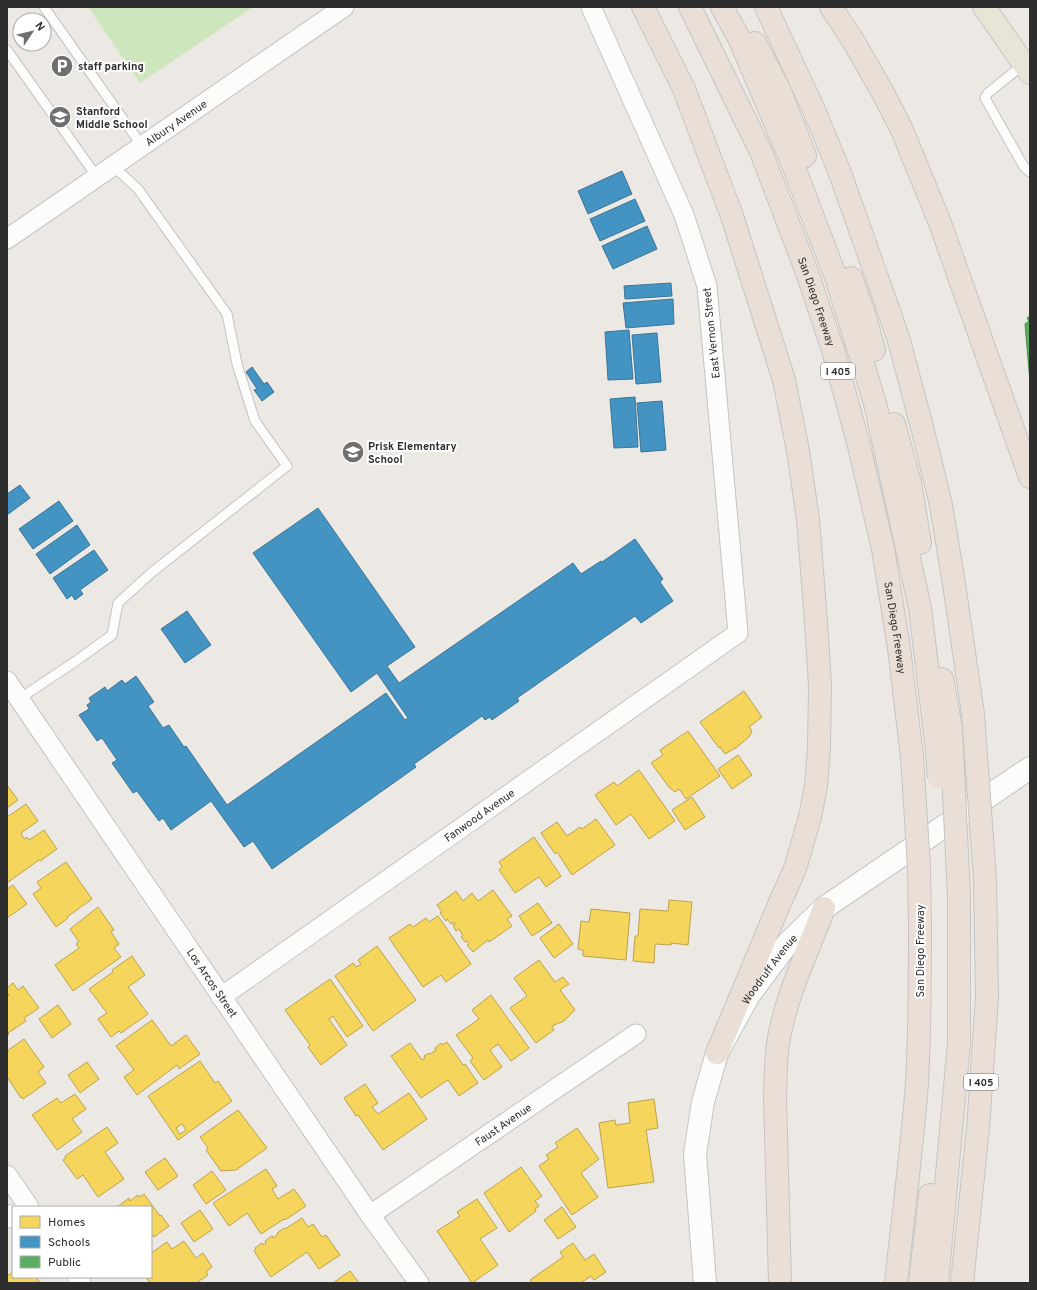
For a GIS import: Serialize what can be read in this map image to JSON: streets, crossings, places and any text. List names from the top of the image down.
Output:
{
  "streets": {
    "highway": ["San Diego Freeway", "I 405"],
    "main road": ["Woodruff Avenue"],
    "street": [
      "Albury Avenue",
      "East Vernon Street",
      "Fanwood Avenue",
      "Los Arcos Street",
      "Faust Avenue"
    ]
  },
  "crossings": [
    ["East Vernon Street", "Fanwood Avenue"],
    ["Fanwood Avenue", "Los Arcos Street"],
    ["Los Arcos Street", "Faust Avenue"]
  ],
  "places": {
    "parking": ["staff parking"],
    "school or university": ["Stanford Middle School", "Prisk Elementary School"]
  },
  "legend": ["Homes", "Schools", "Public"],
  "north": "top right"
}
